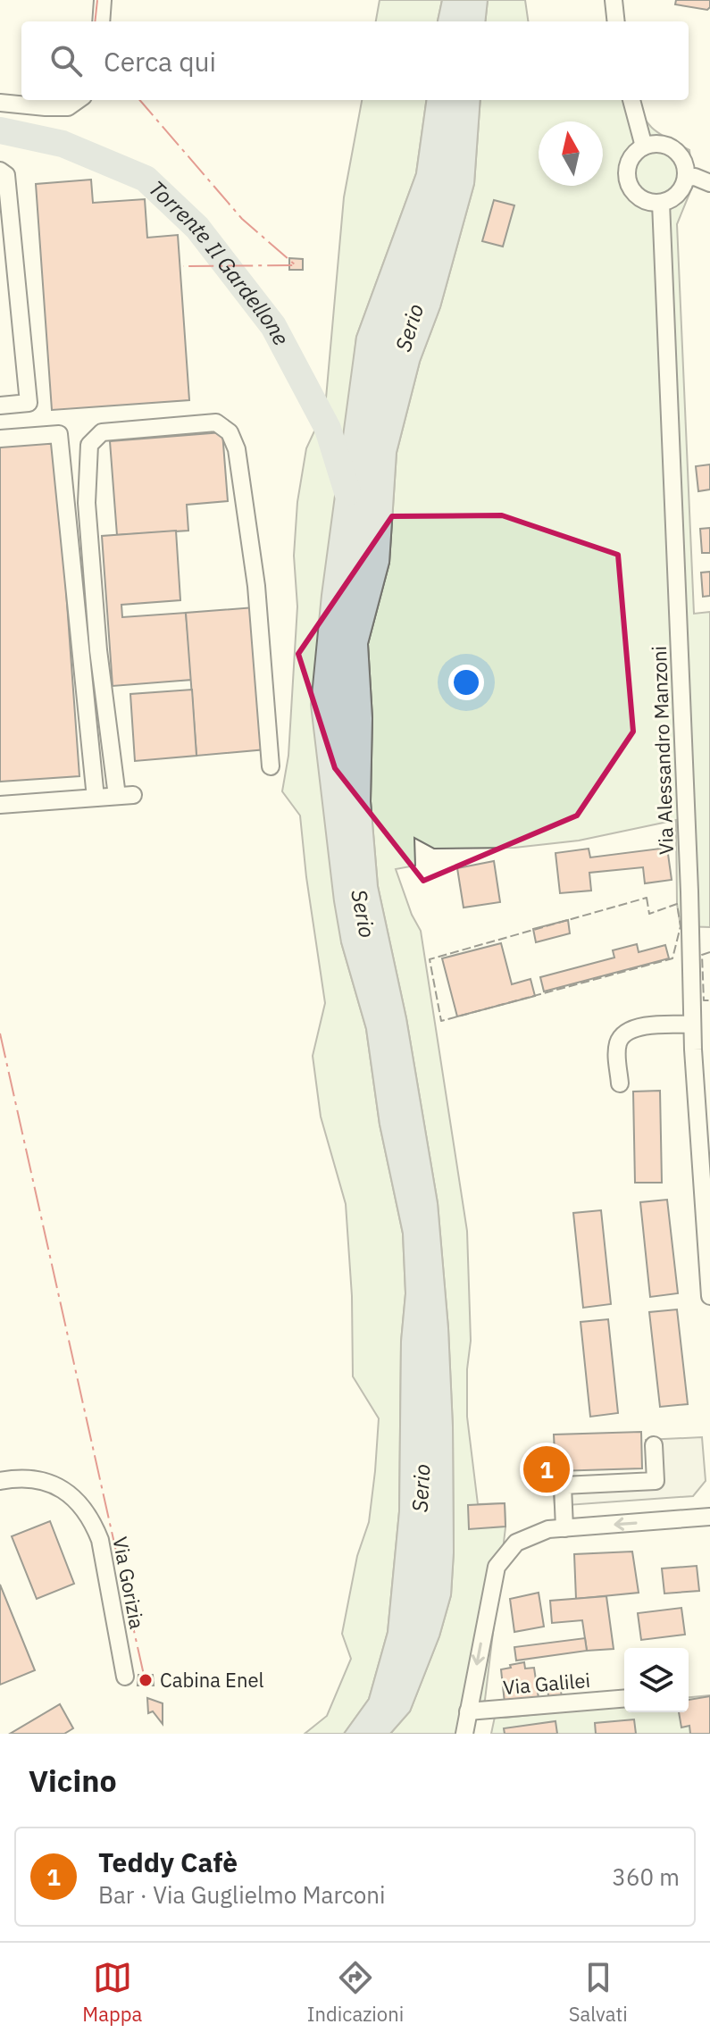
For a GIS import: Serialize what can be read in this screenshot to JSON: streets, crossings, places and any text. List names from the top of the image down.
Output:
{
  "streets": {
    "street": ["Via Alessandro Manzoni", "Via Gorizia", "Via Galilei"]
  },
  "water": ["Torrente Il Gardellone", "Serio"],
  "places": ["Cabina Enel"],
  "north": "top",
  "page": {
    "search": "Cerca qui",
    "pins": "1",
    "heading": "Vicino",
    "list": [
      {
        "mark": "1",
        "name": "Teddy Cafè",
        "note": "Bar · Via Guglielmo Marconi",
        "value": "360 m"
      }
    ],
    "nav": ["Mappa", "Indicazioni", "Salvati"]
  }
}
